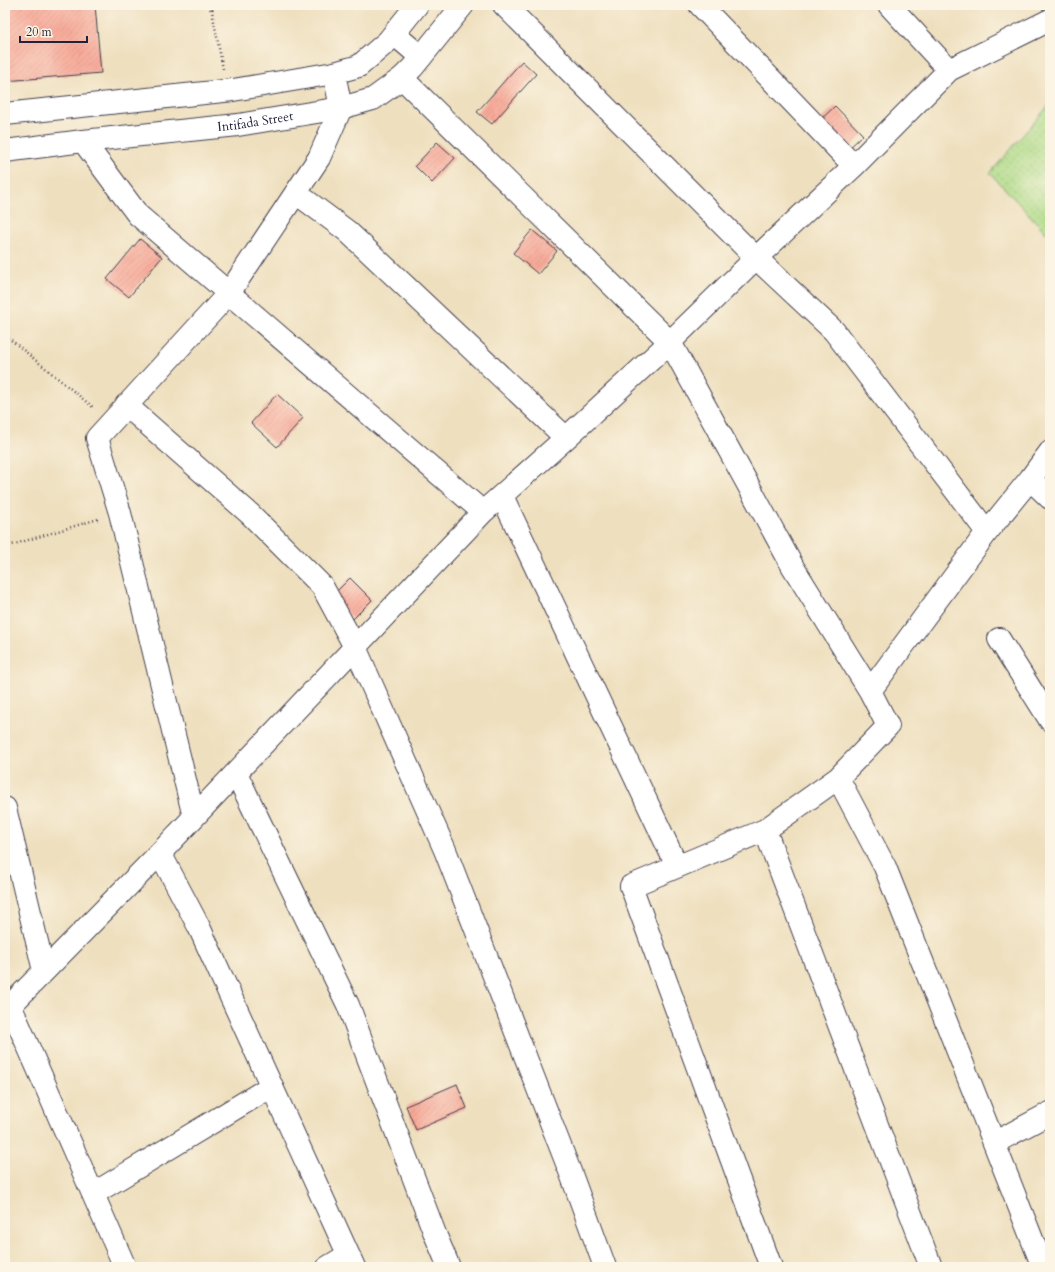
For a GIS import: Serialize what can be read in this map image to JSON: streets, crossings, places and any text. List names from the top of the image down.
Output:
{
  "streets": {
    "street": ["Intifada Street"]
  },
  "scale_bar": "20 m"
}
